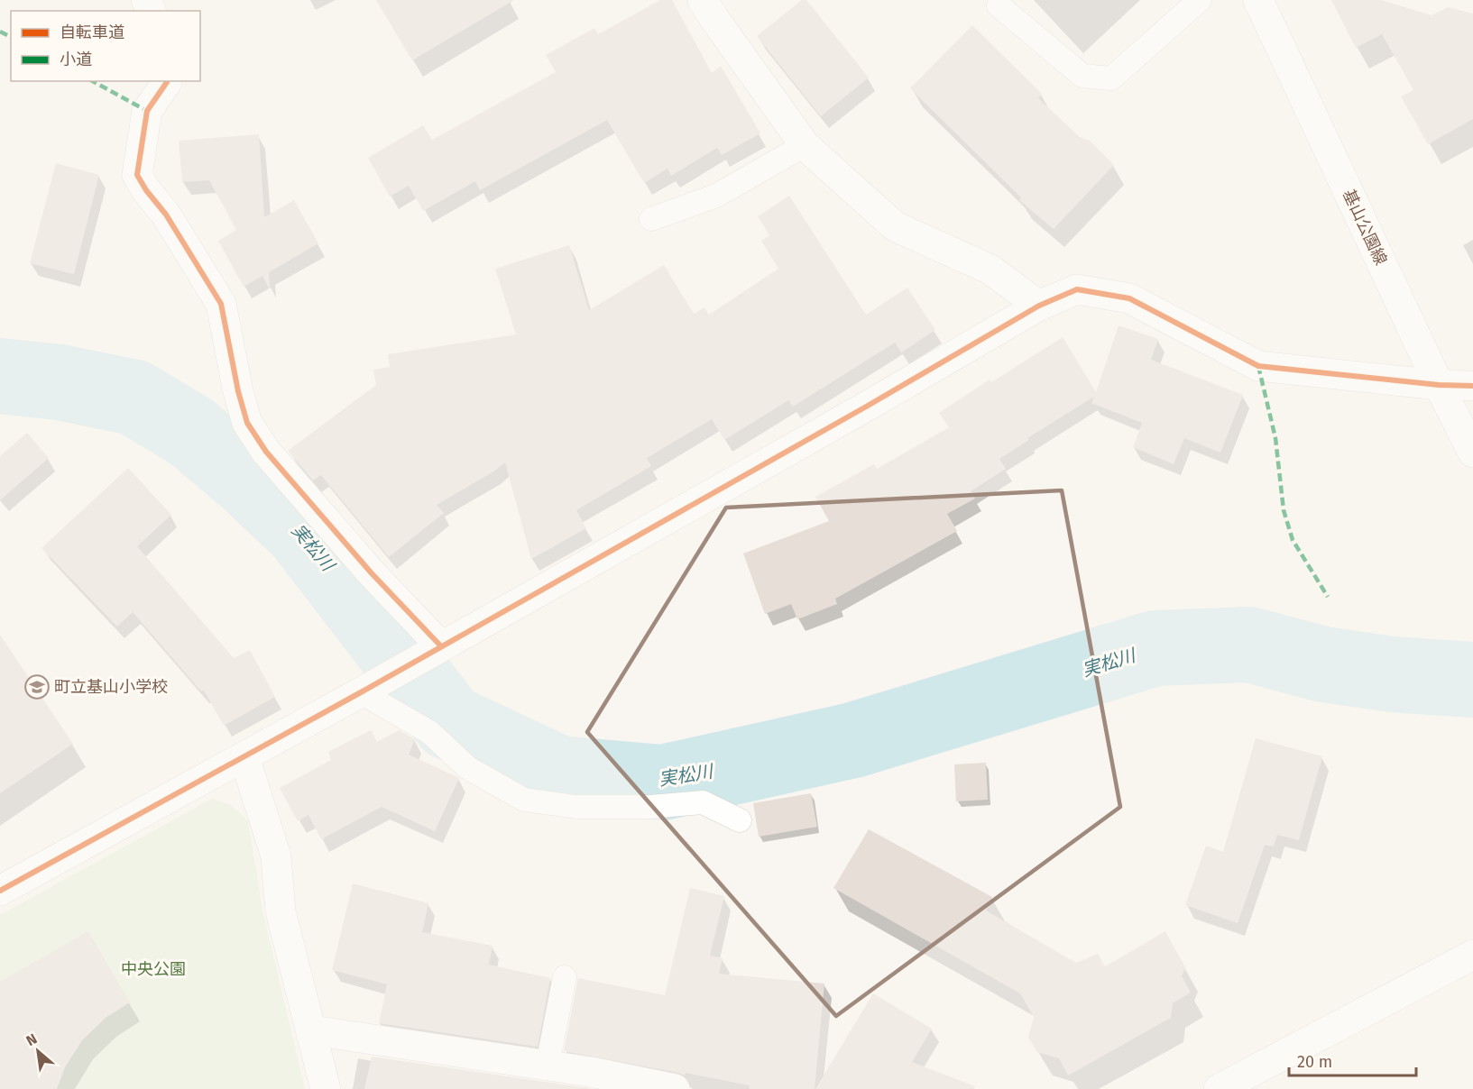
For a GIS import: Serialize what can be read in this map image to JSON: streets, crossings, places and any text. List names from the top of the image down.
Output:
{
  "streets": {
    "street": ["基山公園線"]
  },
  "water": ["実松川"],
  "parks": ["中央公園"],
  "places": {
    "school or university": ["町立基山小学校"]
  },
  "legend": ["自転車道", "小道"],
  "scale_bar": "20 m",
  "north": "top left"
}
